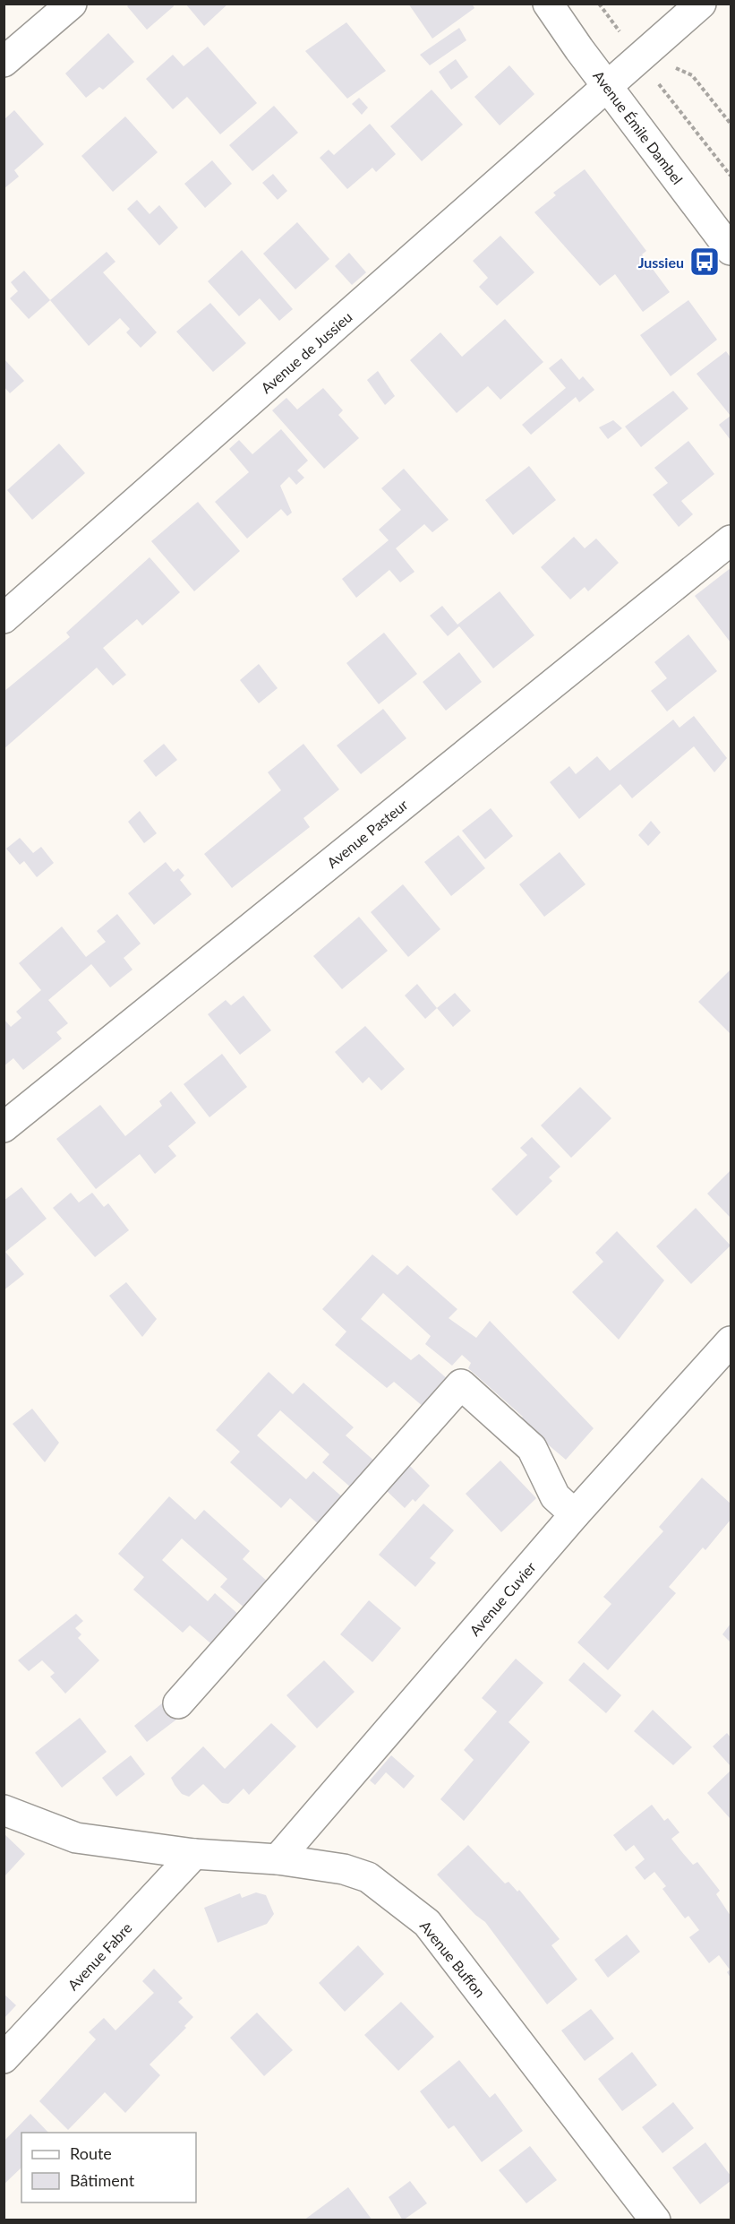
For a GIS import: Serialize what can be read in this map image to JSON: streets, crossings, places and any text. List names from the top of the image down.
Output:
{
  "streets": {
    "street": [
      "Avenue Émile Dambel",
      "Avenue de Jussieu",
      "Avenue Pasteur",
      "Avenue Cuvier",
      "Avenue Fabre",
      "Avenue Buffon"
    ]
  },
  "crossings": [
    ["Avenue Émile Dambel", "Avenue de Jussieu"],
    ["Avenue Cuvier", "Avenue Buffon"],
    ["Avenue Fabre", "Avenue Buffon"]
  ],
  "places": {
    "bus stop": ["Jussieu"]
  },
  "legend": ["Route", "Bâtiment"]
}
